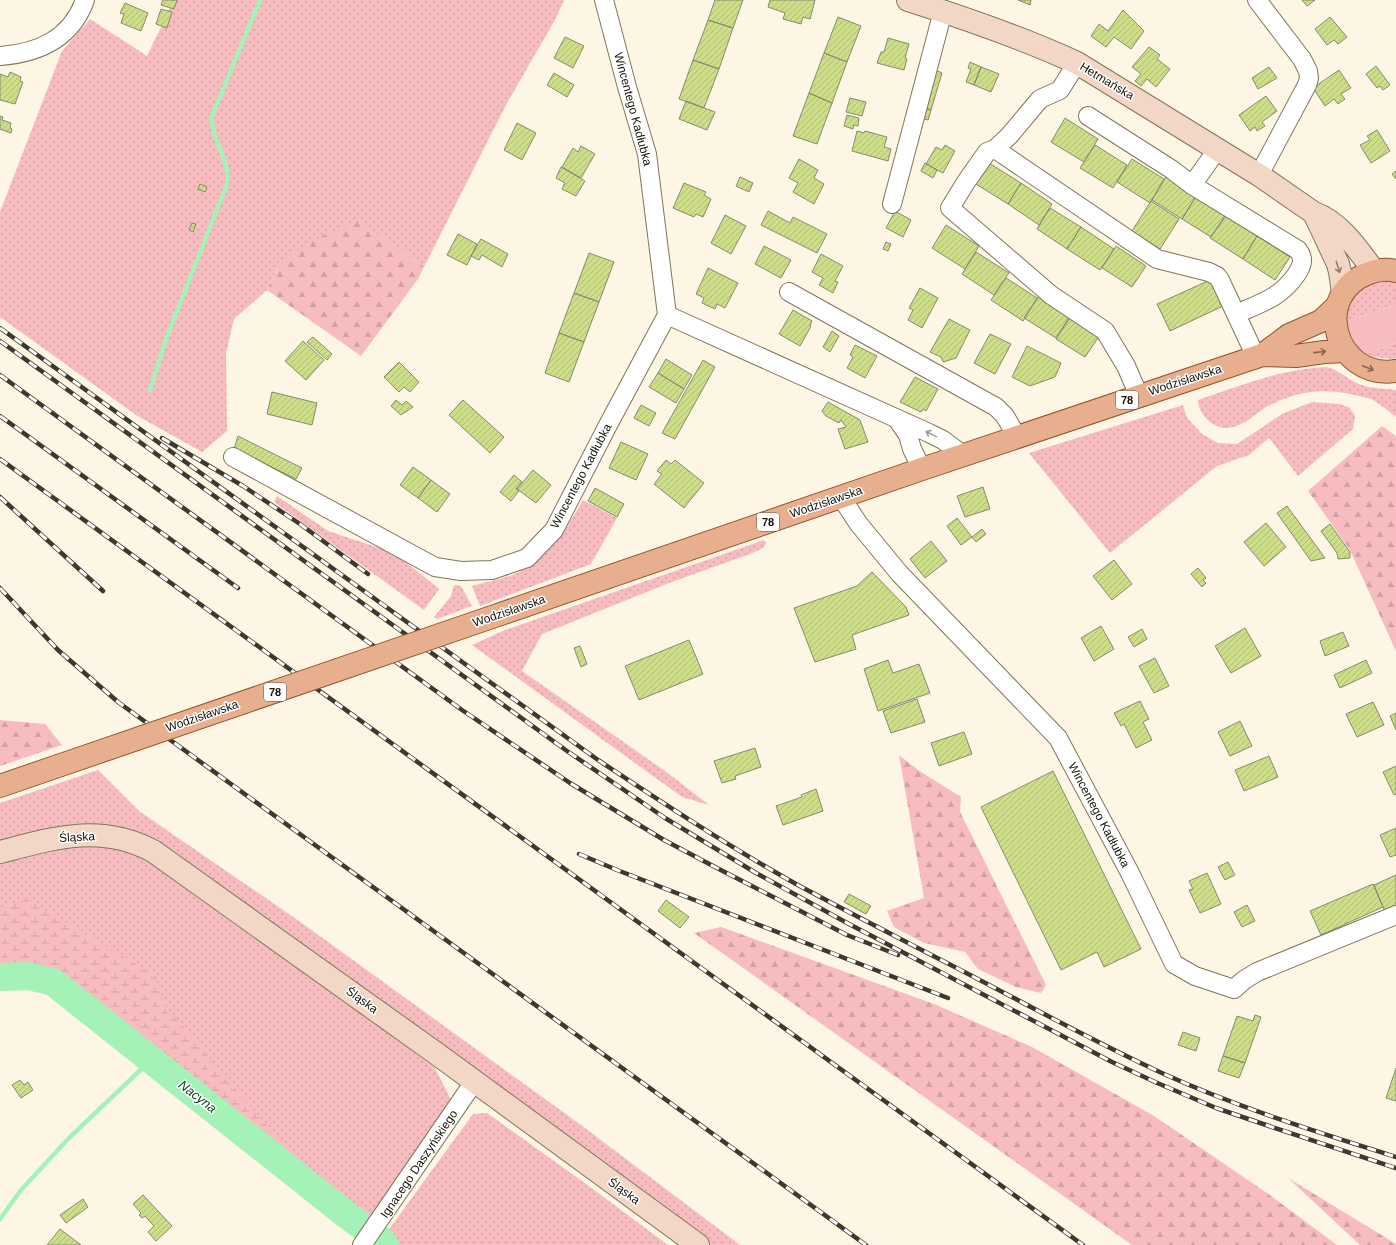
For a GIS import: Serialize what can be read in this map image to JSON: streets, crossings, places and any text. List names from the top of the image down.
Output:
{
  "streets": {
    "main road": ["Wodzisławska", "78"],
    "street": [
      "Hetmańska",
      "Wincentego Kadłubka",
      "Śląska",
      "Ignacego Daszyńskiego"
    ]
  },
  "crossings": [
    ["Hetmańska", "78"],
    ["Wincentego Kadłubka", "Wodzisławska"],
    ["Wodzisławska", "78"],
    ["Śląska", "Ignacego Daszyńskiego"]
  ],
  "water": ["Nacyna"]
}
